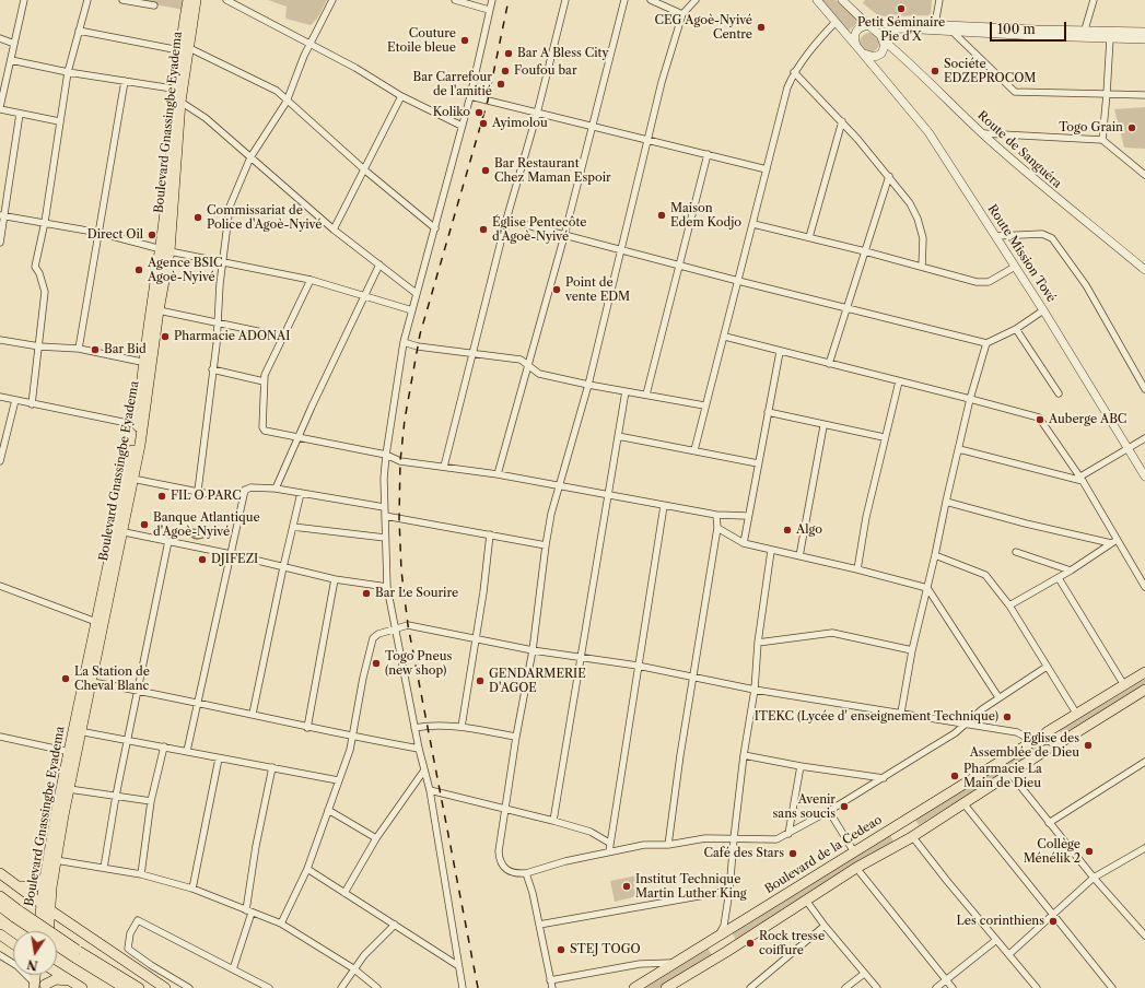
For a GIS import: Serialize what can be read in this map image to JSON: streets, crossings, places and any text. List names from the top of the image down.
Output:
{
  "streets": {
    "main road": ["Boulevard Gnassingbe Eyadema", "Boulevard de la Cedeao"],
    "street": ["Route de Sanguéra", "Route Mission Tové"]
  },
  "crossings": [
    ["Route de Sanguéra", "Route Mission Tové"]
  ],
  "places": [
    "Petit Séminaire Pie d'X",
    "CEG Agoè-Nyivé Centre",
    "Couture Etoile bleue",
    "Bar A Bless City",
    "Foufou bar",
    "Sociéte EDZEPROCOM",
    "Bar Carrefour de l'amitié",
    "Koliko",
    "Ayimolou",
    "Togo Grain",
    "Bar Restaurant Chez Maman Espoir",
    "Maison Edem Kodjo",
    "Commissariat de Police d'Agoè-Nyivé",
    "Église Pentecôte d'Agoè-Nyivé",
    "Direct Oil",
    "Agence BSIC Agoè-Nyivé",
    "Point de vente EDM",
    "Pharmacie ADONAI",
    "Bar Bid",
    "Auberge ABC",
    "FIL O PARC",
    "Banque Atlantique d'Agoè-Nyivé",
    "Algo",
    "DJIFEZI",
    "Bar Le Sourire",
    "Togo Pneus (new shop)",
    "La Station de Cheval Blanc",
    "GENDARMERIE D'AGOE",
    "ITEKC (Lycée d' enseignement Technique)",
    "Eglise des Assemblée de Dieu",
    "Pharmacie La Main de Dieu",
    "Avenir sans soucis",
    "Collège Ménélik 2",
    "Café des Stars",
    "Institut Technique Martin Luther King",
    "Les corinthiens",
    "Rock tresse coiffure",
    "STEJ TOGO"
  ],
  "scale_bar": "100 m",
  "north": "bottom"
}
